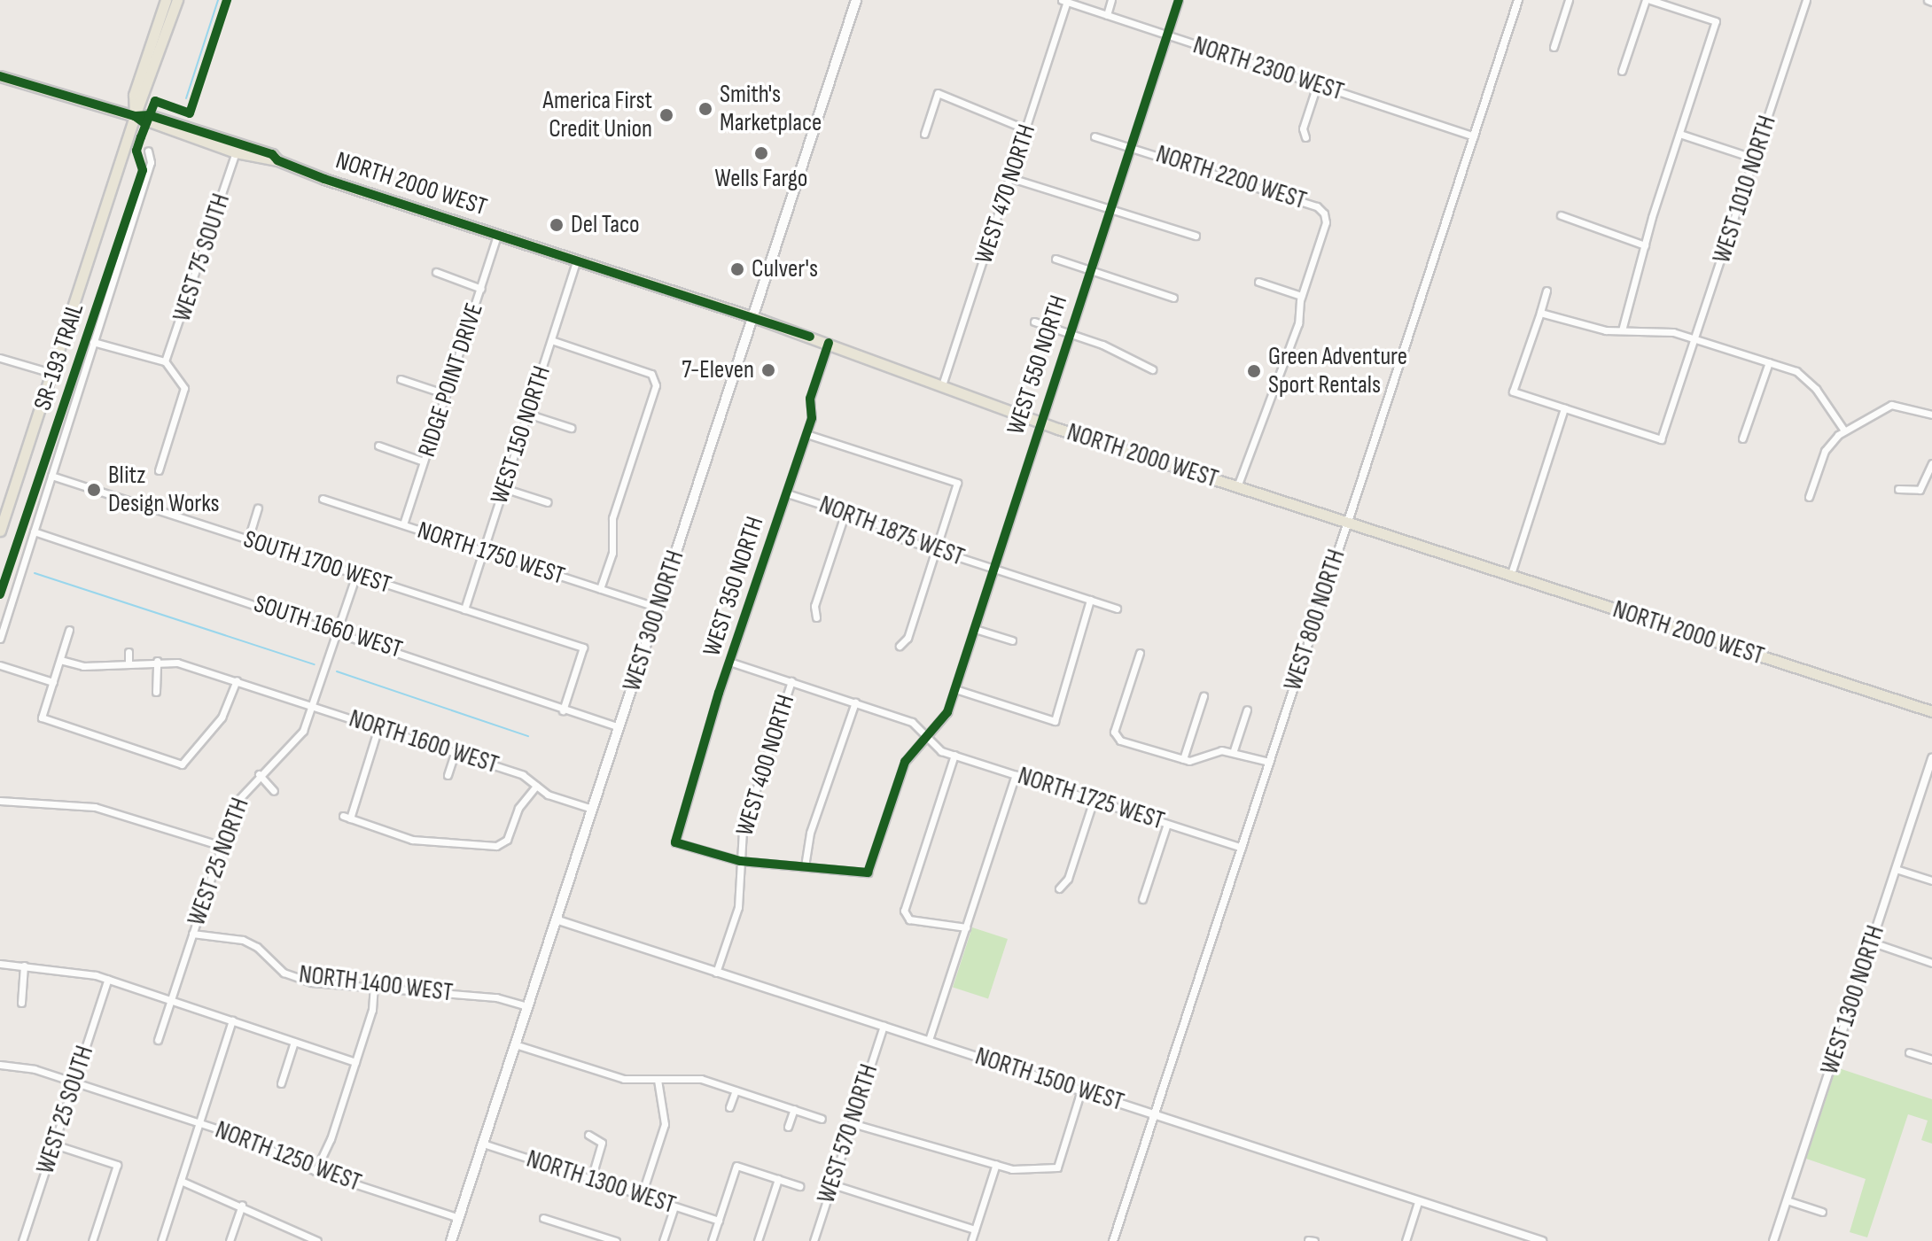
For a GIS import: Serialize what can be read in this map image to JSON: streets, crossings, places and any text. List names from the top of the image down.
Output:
{
  "streets": {
    "main road": ["NORTH 2000 WEST", "WEST 300 NORTH"],
    "street": [
      "NORTH 2300 WEST",
      "NORTH 2200 WEST",
      "WEST 1010 NORTH",
      "WEST 470 NORTH",
      "WEST 75 SOUTH",
      "WEST 550 NORTH",
      "RIDGE POINT DRIVE",
      "WEST 150 NORTH",
      "NORTH 1875 WEST",
      "NORTH 1750 WEST",
      "SOUTH 1700 WEST",
      "WEST 350 NORTH",
      "WEST 800 NORTH",
      "SOUTH 1660 WEST",
      "NORTH 1600 WEST",
      "WEST 400 NORTH",
      "NORTH 1725 WEST",
      "WEST 25 NORTH",
      "NORTH 1400 WEST",
      "WEST 1300 NORTH",
      "NORTH 1500 WEST",
      "WEST 25 SOUTH",
      "WEST 570 NORTH",
      "NORTH 1250 WEST",
      "NORTH 1300 WEST"
    ],
    "cycle path": ["SR-193 TRAIL"]
  },
  "crossings": [
    ["NORTH 2300 WEST", "WEST 470 NORTH"],
    ["NORTH 2300 WEST", "WEST 550 NORTH"],
    ["NORTH 2300 WEST", "WEST 800 NORTH"],
    ["NORTH 2200 WEST", "WEST 550 NORTH"],
    ["NORTH 2000 WEST", "WEST 470 NORTH"],
    ["NORTH 2000 WEST", "WEST 75 SOUTH"],
    ["NORTH 2000 WEST", "WEST 550 NORTH"],
    ["NORTH 2000 WEST", "RIDGE POINT DRIVE"],
    ["NORTH 2000 WEST", "WEST 150 NORTH"],
    ["NORTH 2000 WEST", "WEST 350 NORTH"],
    ["NORTH 2000 WEST", "WEST 800 NORTH"],
    ["NORTH 2000 WEST", "WEST 300 NORTH"],
    ["WEST 550 NORTH", "NORTH 1875 WEST"],
    ["WEST 550 NORTH", "NORTH 1725 WEST"],
    ["RIDGE POINT DRIVE", "NORTH 1750 WEST"],
    ["WEST 150 NORTH", "NORTH 1750 WEST"],
    ["WEST 150 NORTH", "SOUTH 1700 WEST"],
    ["NORTH 1875 WEST", "WEST 350 NORTH"],
    ["NORTH 1750 WEST", "WEST 300 NORTH"],
    ["SOUTH 1700 WEST", "SOUTH 1660 WEST"],
    ["SOUTH 1700 WEST", "WEST 25 NORTH"],
    ["WEST 350 NORTH", "WEST 400 NORTH"],
    ["WEST 800 NORTH", "NORTH 1725 WEST"],
    ["WEST 800 NORTH", "NORTH 1500 WEST"],
    ["WEST 300 NORTH", "SOUTH 1660 WEST"],
    ["WEST 300 NORTH", "NORTH 1600 WEST"],
    ["WEST 300 NORTH", "NORTH 1400 WEST"],
    ["WEST 300 NORTH", "NORTH 1500 WEST"],
    ["WEST 300 NORTH", "NORTH 1250 WEST"],
    ["WEST 300 NORTH", "NORTH 1300 WEST"],
    ["SOUTH 1660 WEST", "WEST 25 NORTH"],
    ["NORTH 1600 WEST", "WEST 25 NORTH"],
    ["WEST 400 NORTH", "NORTH 1500 WEST"],
    ["WEST 25 NORTH", "NORTH 1400 WEST"],
    ["NORTH 1500 WEST", "WEST 570 NORTH"],
    ["WEST 25 SOUTH", "NORTH 1250 WEST"]
  ],
  "places": [
    "Smith's Marketplace",
    "America First Credit Union",
    "Wells Fargo",
    "Del Taco",
    "Culver's",
    "7-Eleven",
    "Green Adventure Sport Rentals",
    "Blitz Design Works"
  ]
}
